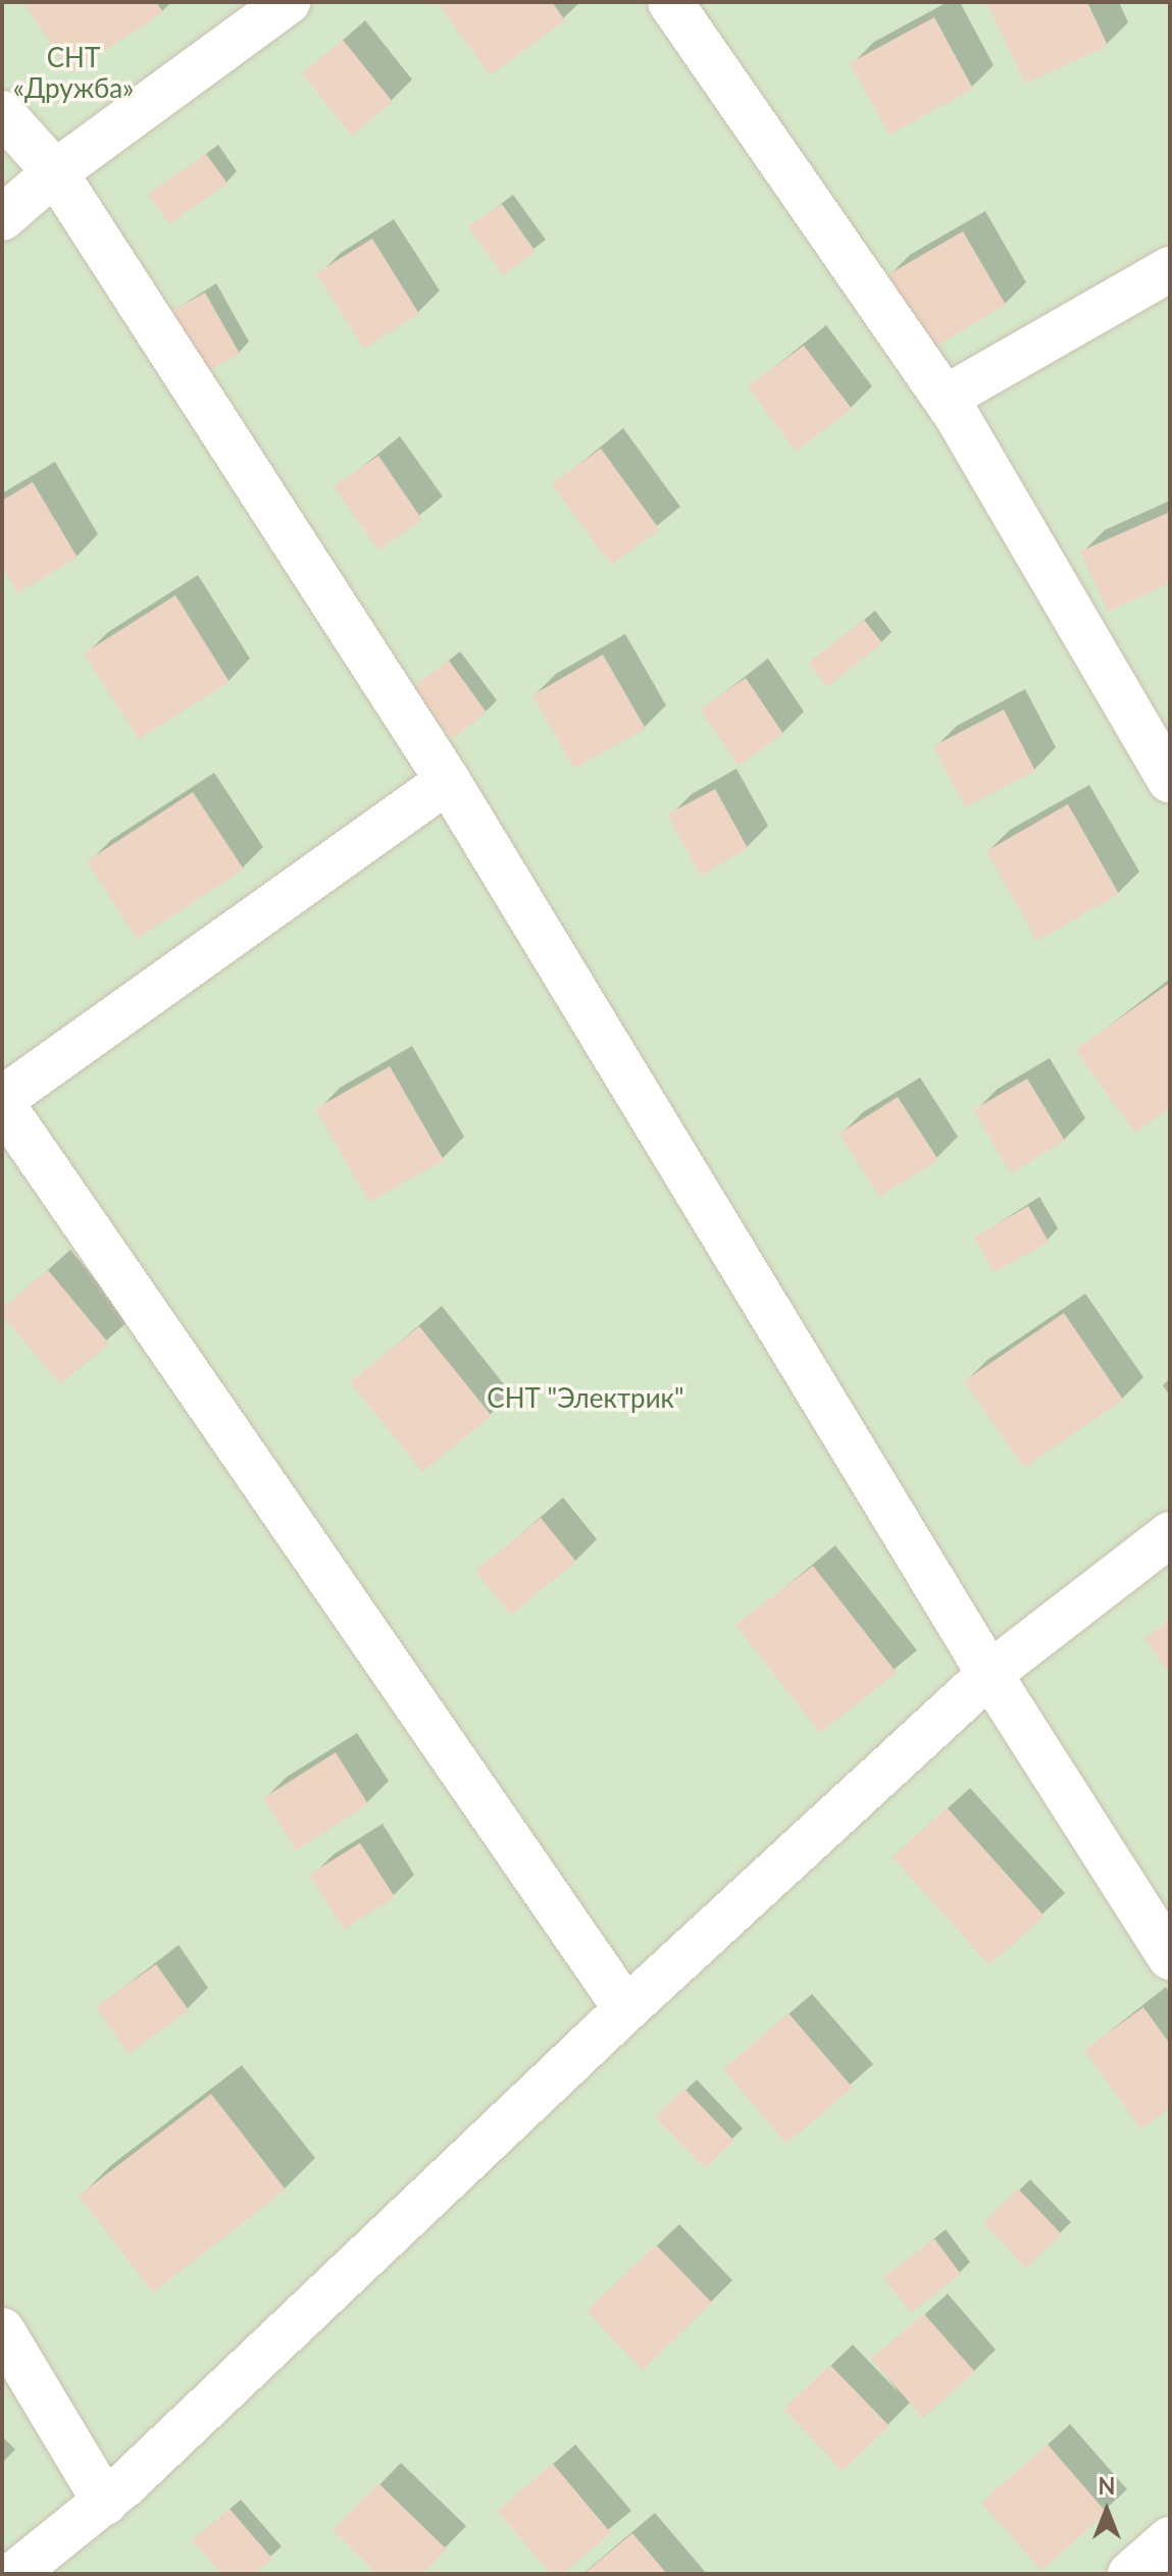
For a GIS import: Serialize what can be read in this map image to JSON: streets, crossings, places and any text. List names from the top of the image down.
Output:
{
  "parks": ["СНТ «Дружба»", "СНТ \"Электрик\""],
  "north": "top"
}
